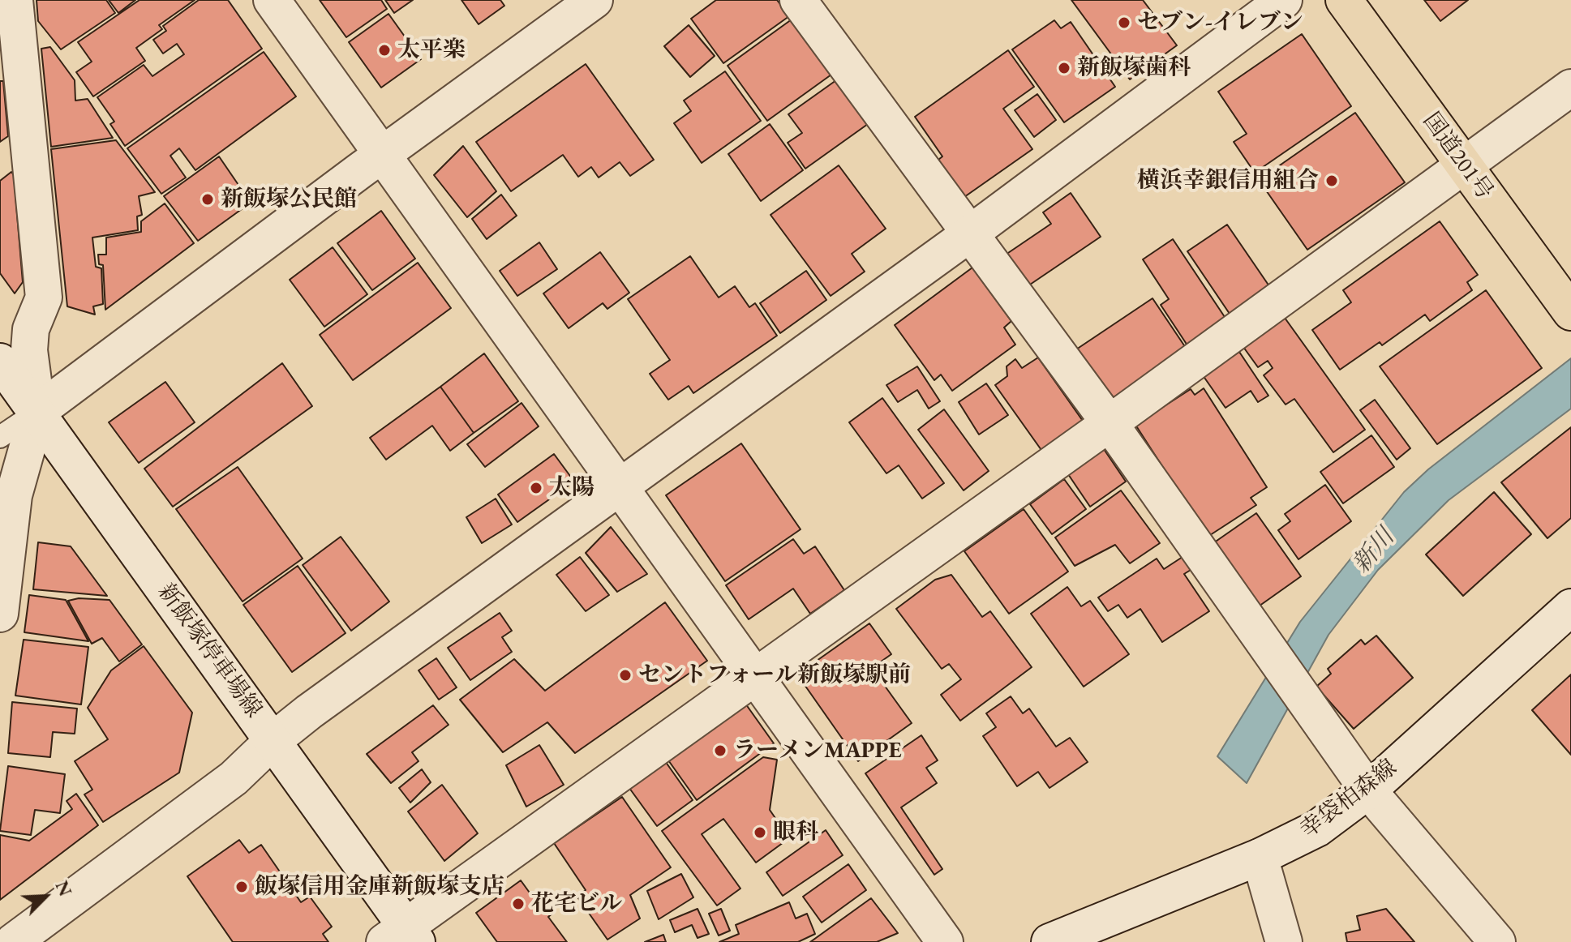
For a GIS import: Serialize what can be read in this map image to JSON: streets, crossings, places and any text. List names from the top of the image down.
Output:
{
  "streets": {
    "highway": ["国道201号"],
    "street": ["新飯塚停車場線", "幸袋柏森線"]
  },
  "water": ["新川"],
  "places": [
    "セブン-イレブン",
    "太平楽",
    "新飯塚歯科",
    "横浜幸銀信用組合",
    "新飯塚公民館",
    "太陽",
    "セントフォール新飯塚駅前",
    "ラーメンMAPPE",
    "眼科",
    "飯塚信用金庫新飯塚支店",
    "花宅ビル"
  ],
  "north": "top right"
}
